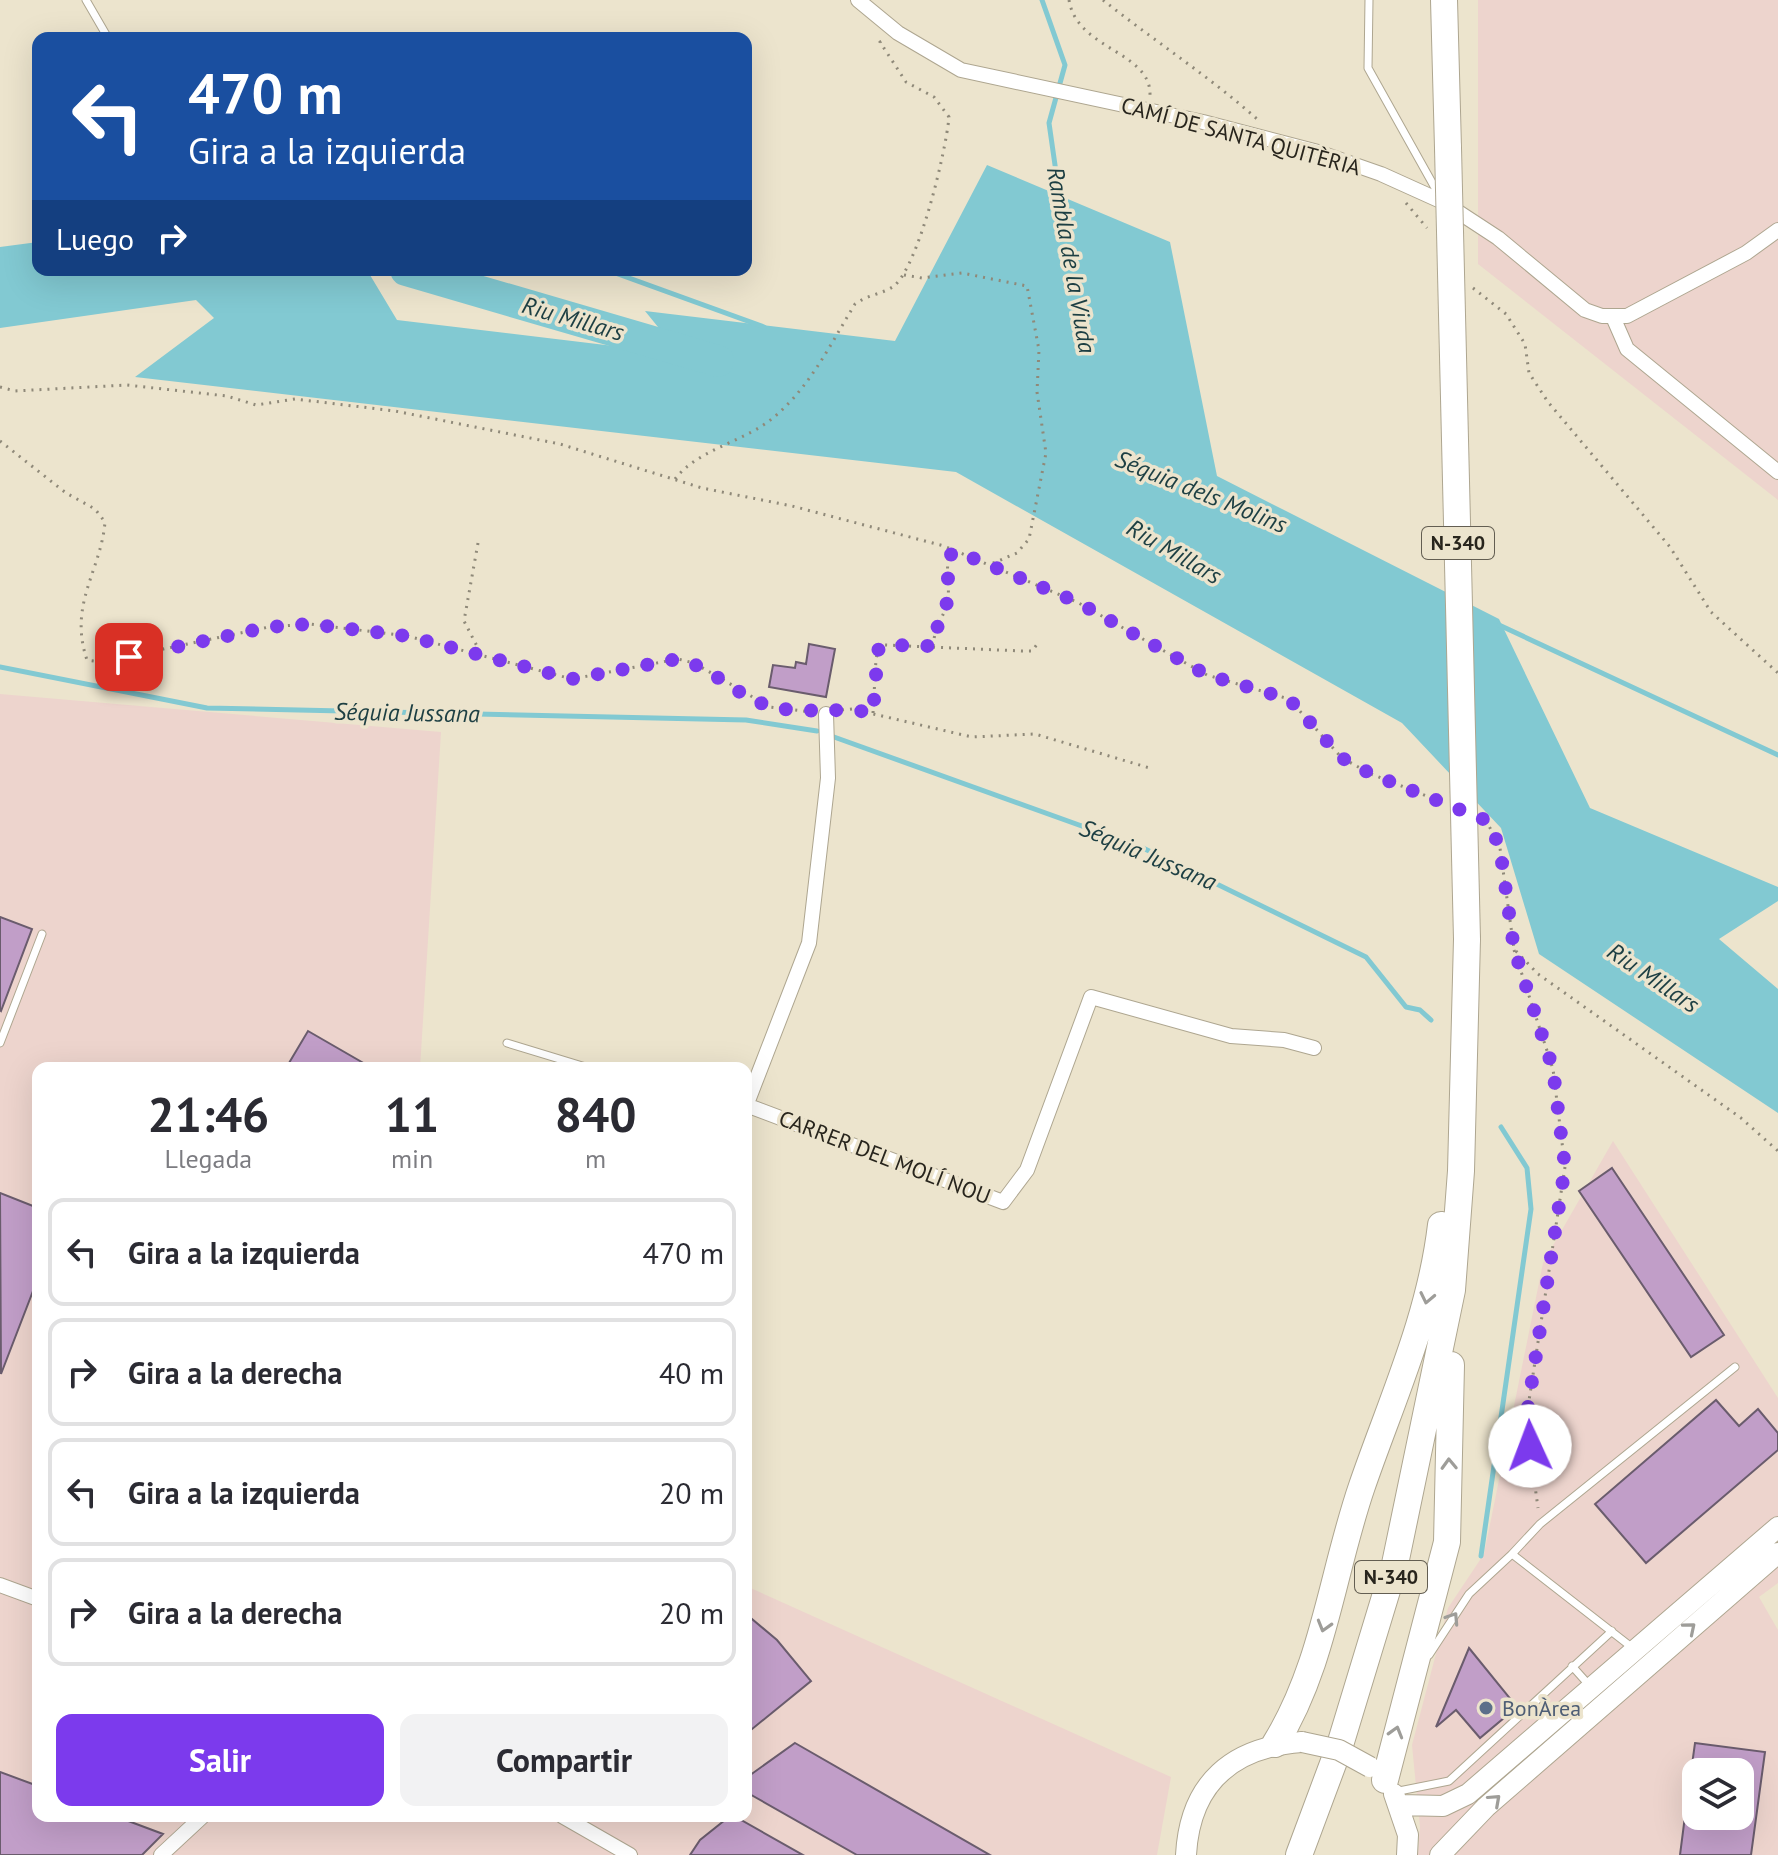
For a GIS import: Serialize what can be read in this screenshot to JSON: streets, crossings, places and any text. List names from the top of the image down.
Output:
{
  "streets": {
    "highway": ["N-340"],
    "street": ["CAMÍ DE SANTA QUITÈRIA", "CARRER DEL MOLÍ NOU"]
  },
  "water": [
    "Rambla de la Viuda",
    "Riu Millars",
    "Séquia dels Molins",
    "Séquia Jussana"
  ],
  "places": ["BonÀrea"],
  "page": {
    "turn": ["470 m", "Gira a la izquierda"],
    "then": "Luego",
    "eta": [
      "21:46",
      "Llegada",
      "11",
      "min",
      "840",
      "m"
    ],
    "list": [
      {
        "name": "Gira a la izquierda",
        "value": "470 m"
      },
      {
        "name": "Gira a la derecha",
        "value": "40 m"
      },
      {
        "name": "Gira a la izquierda",
        "value": "20 m"
      },
      {
        "name": "Gira a la derecha",
        "value": "20 m"
      }
    ],
    "buttons": ["Salir", "Compartir"]
  }
}
